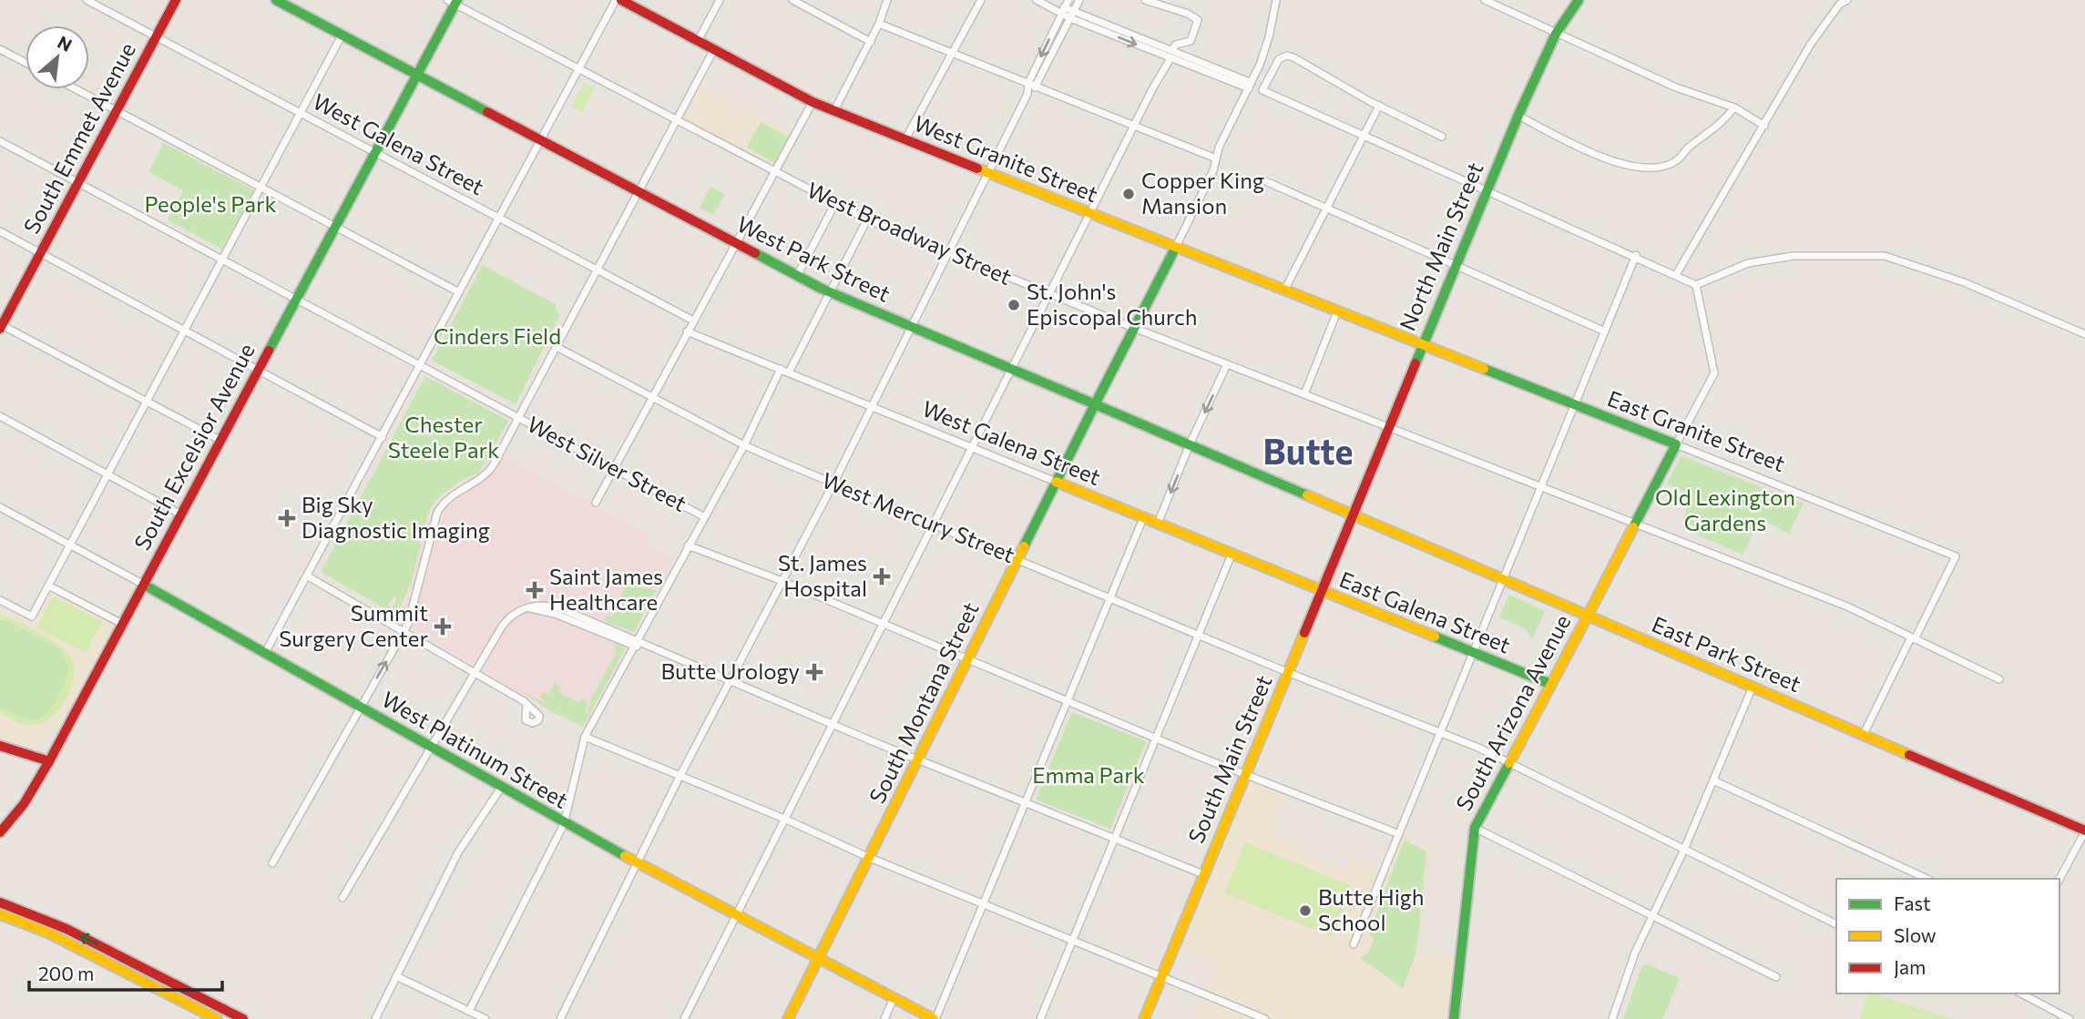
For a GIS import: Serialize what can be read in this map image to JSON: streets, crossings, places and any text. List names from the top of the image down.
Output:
{
  "streets": {
    "main road": [
      "South Emmet Avenue",
      "West Galena Street",
      "West Granite Street",
      "North Main Street",
      "West Park Street",
      "East Granite Street",
      "South Excelsior Avenue",
      "East Galena Street",
      "East Park Street",
      "South Montana Street",
      "South Arizona Avenue",
      "West Platinum Street",
      "South Main Street"
    ],
    "street": ["West Broadway Street", "West Silver Street", "West Mercury Street"]
  },
  "crossings": [
    ["South Emmet Avenue", "West Galena Street"],
    ["South Emmet Avenue", "West Silver Street"],
    ["West Galena Street", "South Excelsior Avenue"],
    ["West Galena Street", "East Galena Street"],
    ["West Galena Street", "South Montana Street"],
    ["West Galena Street", "South Main Street"],
    ["West Granite Street", "North Main Street"],
    ["West Granite Street", "East Granite Street"],
    ["West Granite Street", "South Montana Street"],
    ["West Broadway Street", "North Main Street"],
    ["West Broadway Street", "East Granite Street"],
    ["West Broadway Street", "South Excelsior Avenue"],
    ["West Broadway Street", "South Montana Street"],
    ["West Broadway Street", "South Arizona Avenue"],
    ["North Main Street", "West Park Street"],
    ["North Main Street", "East Granite Street"],
    ["North Main Street", "East Park Street"],
    ["North Main Street", "South Main Street"],
    ["West Park Street", "South Excelsior Avenue"],
    ["West Park Street", "East Park Street"],
    ["West Park Street", "South Montana Street"],
    ["West Park Street", "South Main Street"],
    ["East Granite Street", "South Arizona Avenue"],
    ["South Excelsior Avenue", "West Silver Street"],
    ["South Excelsior Avenue", "West Platinum Street"],
    ["West Silver Street", "South Montana Street"],
    ["West Silver Street", "South Main Street"],
    ["West Mercury Street", "South Montana Street"],
    ["West Mercury Street", "South Arizona Avenue"],
    ["West Mercury Street", "South Main Street"],
    ["East Galena Street", "South Arizona Avenue"],
    ["East Galena Street", "South Main Street"],
    ["East Park Street", "South Arizona Avenue"],
    ["East Park Street", "South Main Street"],
    ["South Montana Street", "West Platinum Street"]
  ],
  "districts": ["Butte"],
  "parks": [
    "People's Park",
    "Cinders Field",
    "Chester Steele Park",
    "Old Lexington Gardens",
    "Emma Park"
  ],
  "places": {
    "other": ["Copper King Mansion", "St. John's Episcopal Church", "Butte High School"],
    "health": [
      "Big Sky Diagnostic Imaging",
      "St. James Hospital",
      "Saint James Healthcare",
      "Summit Surgery Center",
      "Butte Urology"
    ]
  },
  "legend": ["Fast", "Slow", "Jam"],
  "scale_bar": "200 m",
  "north": "top right"
}
